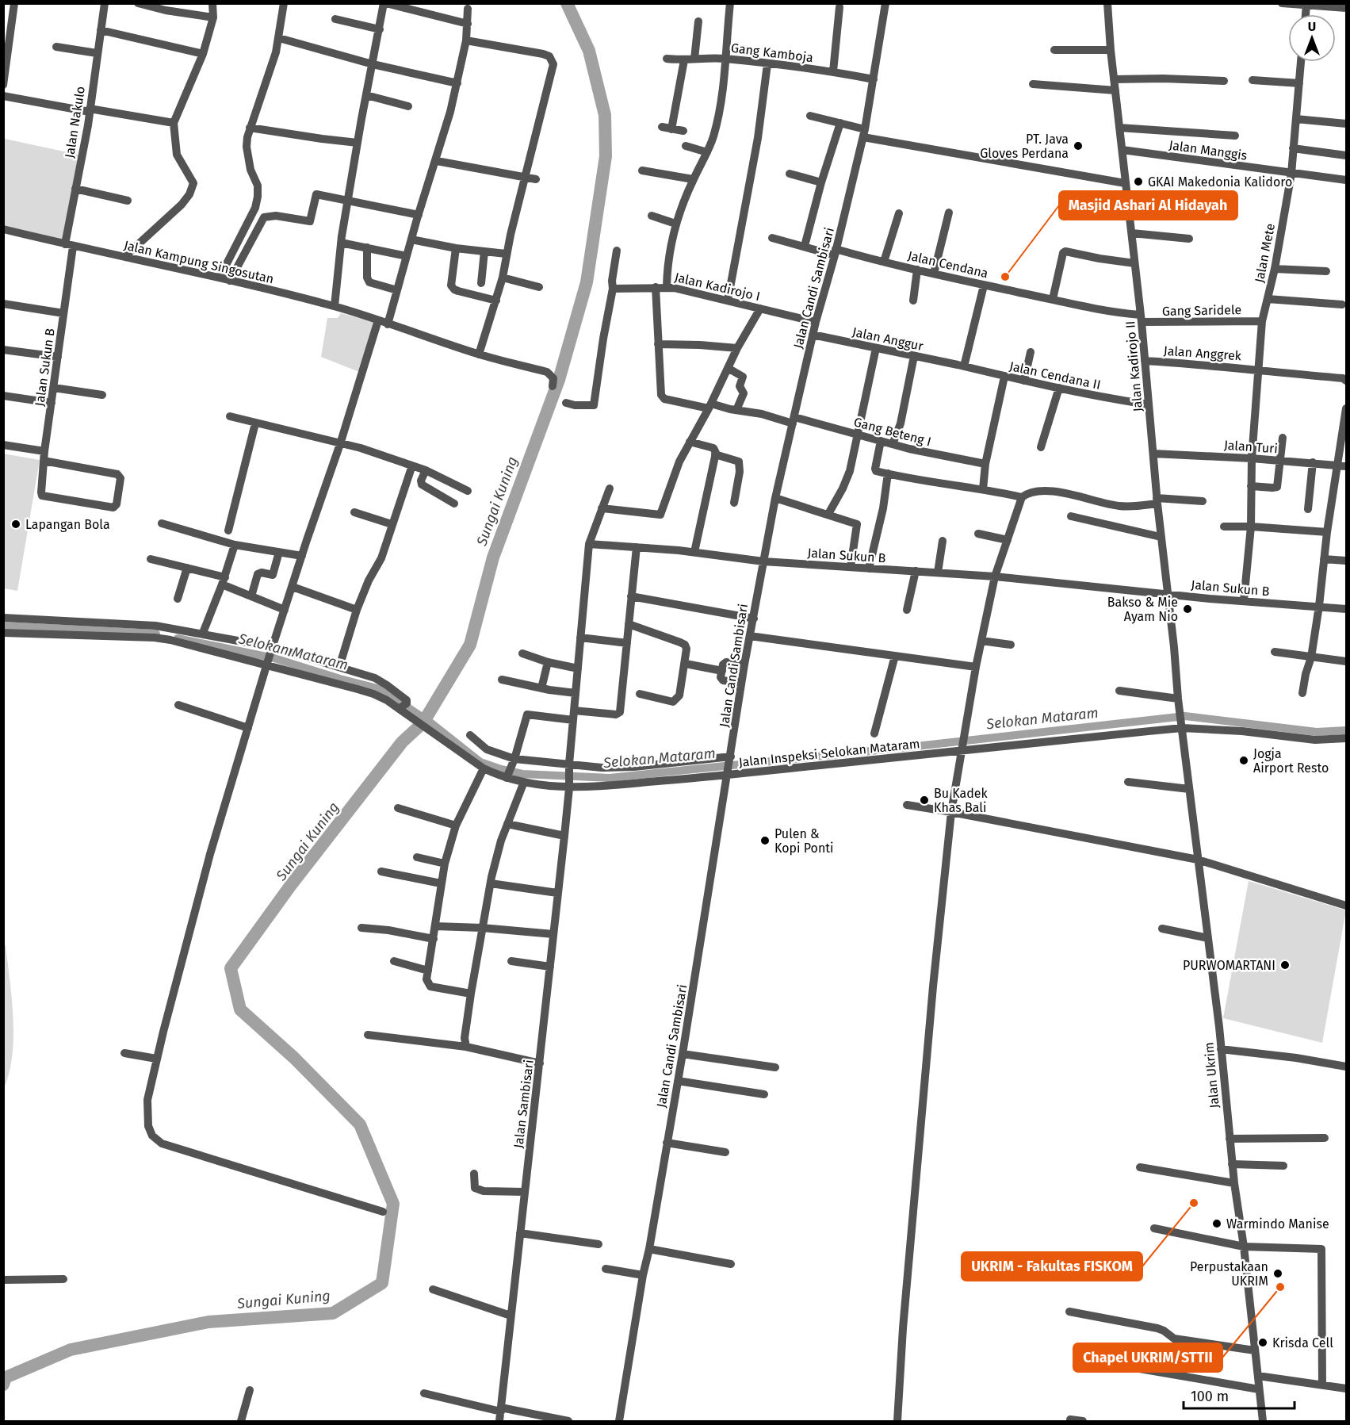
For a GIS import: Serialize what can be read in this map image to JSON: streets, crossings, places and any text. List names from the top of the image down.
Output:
{
  "streets": {
    "street": [
      "Gang Kamboja",
      "Jalan Nakulo",
      "Jalan Manggis",
      "Jalan Mete",
      "Jalan Kampung Singosutan",
      "Jalan Cendana",
      "Jalan Kadirojo I",
      "Jalan Candi Sambisari",
      "Gang Saridele",
      "Jalan Anggur",
      "Jalan Anggrek",
      "Jalan Kadirojo II",
      "Jalan Sukun B",
      "Jalan Cendana II",
      "Gang Beteng I",
      "Jalan Turi",
      "Jalan Inspeksi Selokan Mataram",
      "Jalan Ukrim",
      "Jalan Sambisari"
    ]
  },
  "crossings": [
    ["Gang Kamboja", "Jalan Candi Sambisari"],
    ["Jalan Nakulo", "Jalan Kampung Singosutan"],
    ["Jalan Nakulo", "Jalan Sukun B"],
    ["Jalan Manggis", "Jalan Mete"],
    ["Jalan Manggis", "Jalan Kadirojo II"],
    ["Jalan Mete", "Gang Saridele"],
    ["Jalan Mete", "Jalan Anggrek"],
    ["Jalan Mete", "Jalan Turi"],
    ["Jalan Kampung Singosutan", "Jalan Sukun B"],
    ["Jalan Cendana", "Jalan Candi Sambisari"],
    ["Jalan Cendana", "Gang Saridele"],
    ["Jalan Cendana", "Jalan Kadirojo II"],
    ["Jalan Kadirojo I", "Jalan Candi Sambisari"],
    ["Jalan Candi Sambisari", "Jalan Anggur"],
    ["Jalan Candi Sambisari", "Jalan Sukun B"],
    ["Jalan Candi Sambisari", "Gang Beteng I"],
    ["Jalan Candi Sambisari", "Jalan Inspeksi Selokan Mataram"],
    ["Gang Saridele", "Jalan Kadirojo II"],
    ["Jalan Anggur", "Jalan Cendana II"],
    ["Jalan Anggrek", "Jalan Kadirojo II"],
    ["Jalan Kadirojo II", "Jalan Sukun B"],
    ["Jalan Kadirojo II", "Jalan Cendana II"],
    ["Jalan Kadirojo II", "Jalan Turi"],
    ["Jalan Kadirojo II", "Jalan Inspeksi Selokan Mataram"],
    ["Jalan Kadirojo II", "Jalan Ukrim"],
    ["Jalan Inspeksi Selokan Mataram", "Jalan Ukrim"],
    ["Jalan Inspeksi Selokan Mataram", "Jalan Sambisari"]
  ],
  "water": ["Sungai Kuning", "Selokan Mataram"],
  "places": [
    "PT. Java Gloves Perdana",
    "GKAI Makedonia Kalidoro",
    "Masjid Ashari Al Hidayah",
    "Lapangan Bola",
    "Bakso & Mie Ayam Nio",
    "Jogja Airport Resto",
    "Bu Kadek Khas Bali",
    "Pulen & Kopi Ponti",
    "PURWOMARTANI",
    "UKRIM - Fakultas FISKOM",
    "Warmindo Manise",
    "Perpustakaan UKRIM",
    "Chapel UKRIM/STTII",
    "Krisda Cell"
  ],
  "scale_bar": "100 m",
  "north": "top"
}
